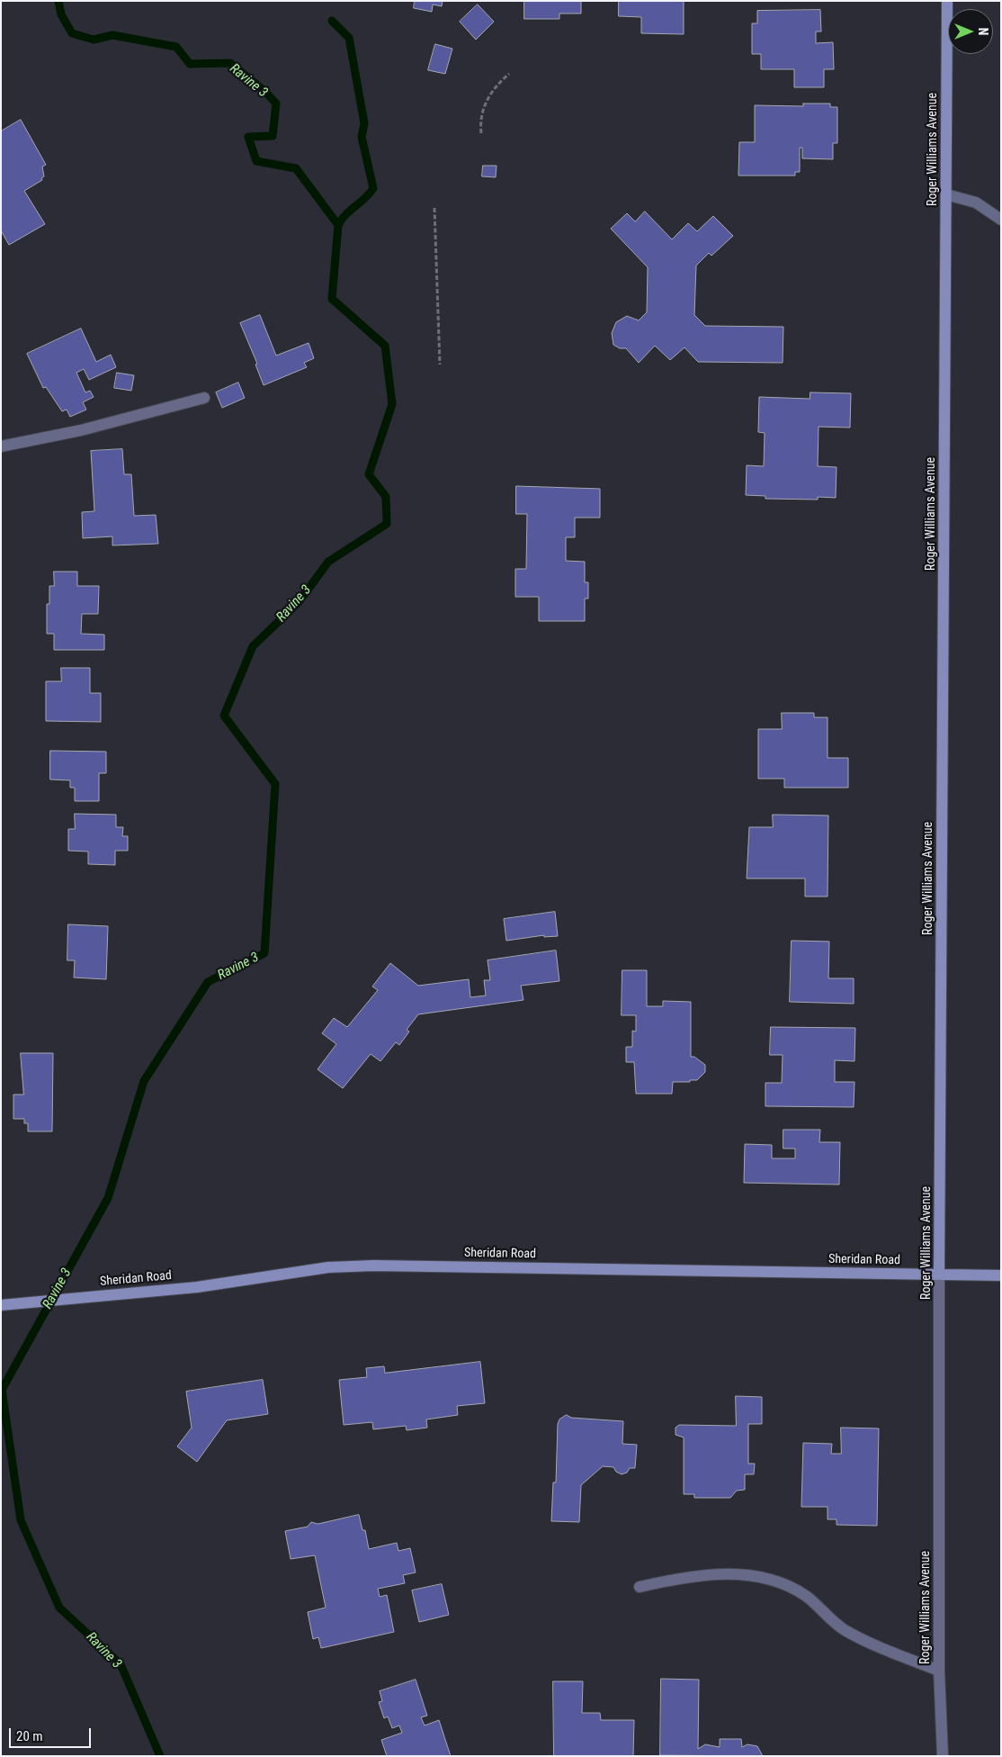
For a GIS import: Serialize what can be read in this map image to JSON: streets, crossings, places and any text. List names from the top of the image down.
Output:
{
  "streets": {
    "street": ["Roger Williams Avenue", "Sheridan Road"]
  },
  "crossings": [
    ["Roger Williams Avenue", "Sheridan Road"]
  ],
  "water": ["Ravine 3"],
  "scale_bar": "20 m",
  "north": "right"
}
